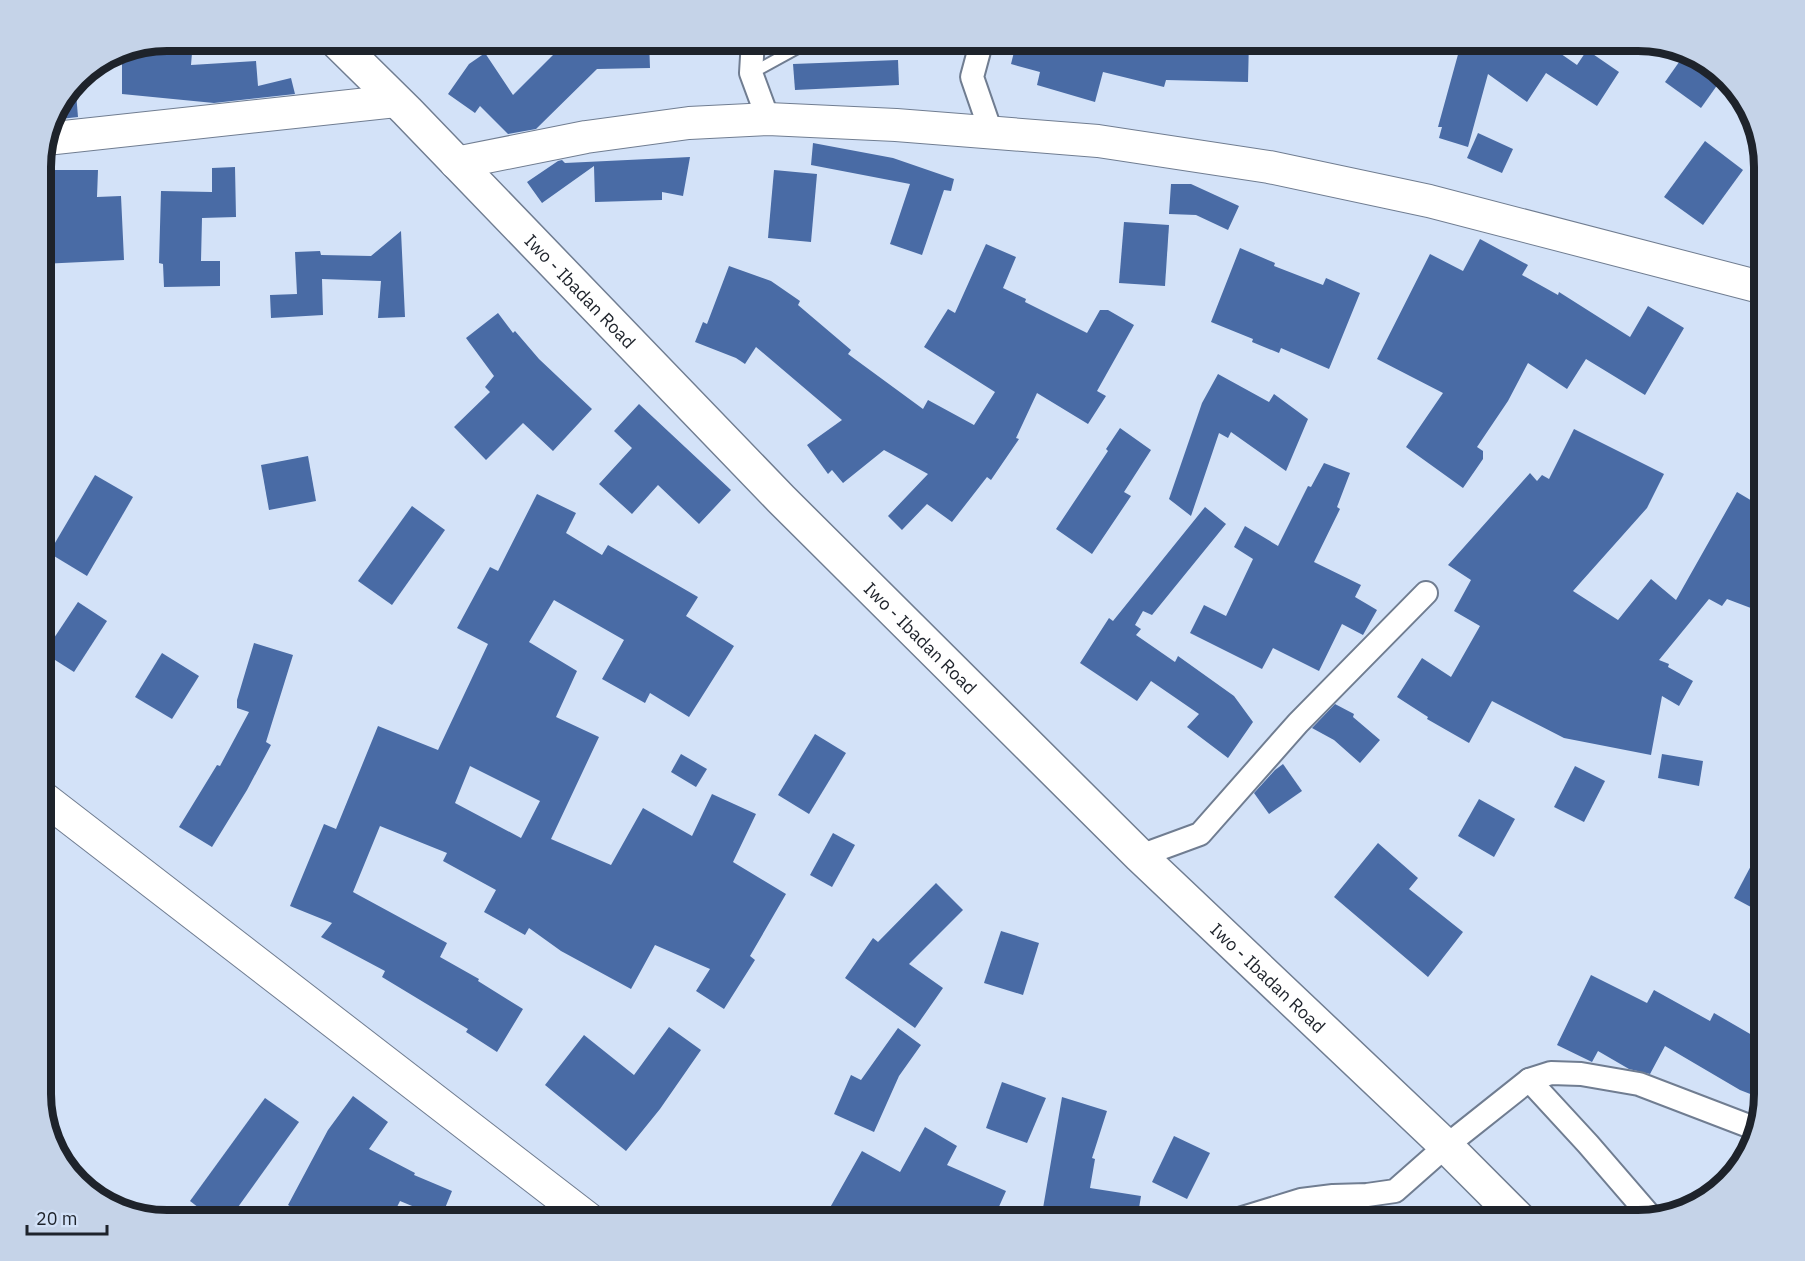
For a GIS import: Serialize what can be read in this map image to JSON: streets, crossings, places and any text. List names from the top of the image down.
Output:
{
  "streets": {
    "main road": ["Iwo - Ibadan Road"]
  },
  "scale_bar": "20 m"
}
